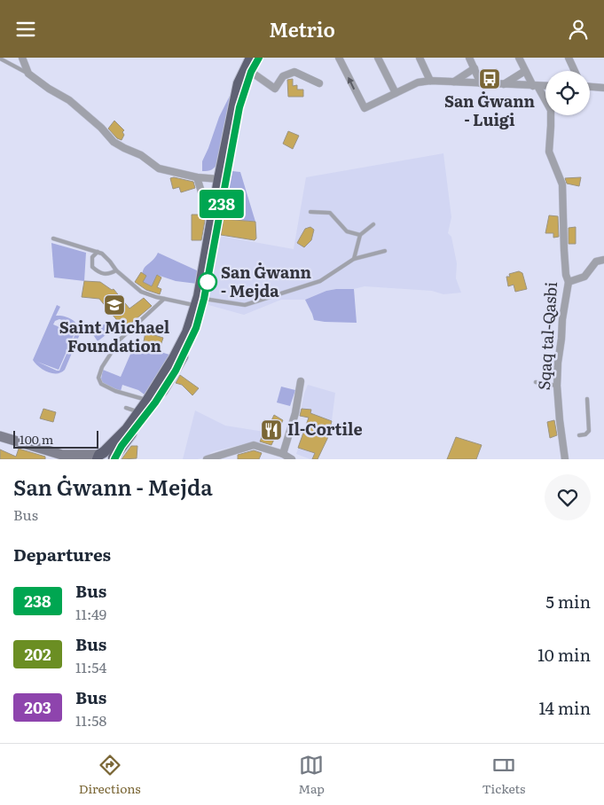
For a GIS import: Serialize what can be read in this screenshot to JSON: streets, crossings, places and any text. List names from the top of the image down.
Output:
{
  "streets": {
    "street": ["Sqaq tal-Qasbi"]
  },
  "places": {
    "bus stop": ["San Ġwann - Luigi"],
    "other": ["San Ġwann - Mejda"],
    "school or university": ["Saint Michael Foundation"],
    "restaurant": ["Il-Cortile"]
  },
  "lines": ["bus line 238"],
  "scale_bar": "100 m",
  "page": {
    "header": "Metrio",
    "on_map": "238",
    "scale": "100 m",
    "heading": [
      ["San Ġwann - Mejda", "Bus"],
      "Departures"
    ],
    "list": [
      {
        "mark": "238",
        "name": "Bus",
        "note": "11:49",
        "value": "5 min"
      },
      {
        "mark": "202",
        "name": "Bus",
        "note": "11:54",
        "value": "10 min"
      },
      {
        "mark": "203",
        "name": "Bus",
        "note": "11:58",
        "value": "14 min"
      }
    ],
    "tabs": ["Directions", "Map", "Tickets"]
  }
}
